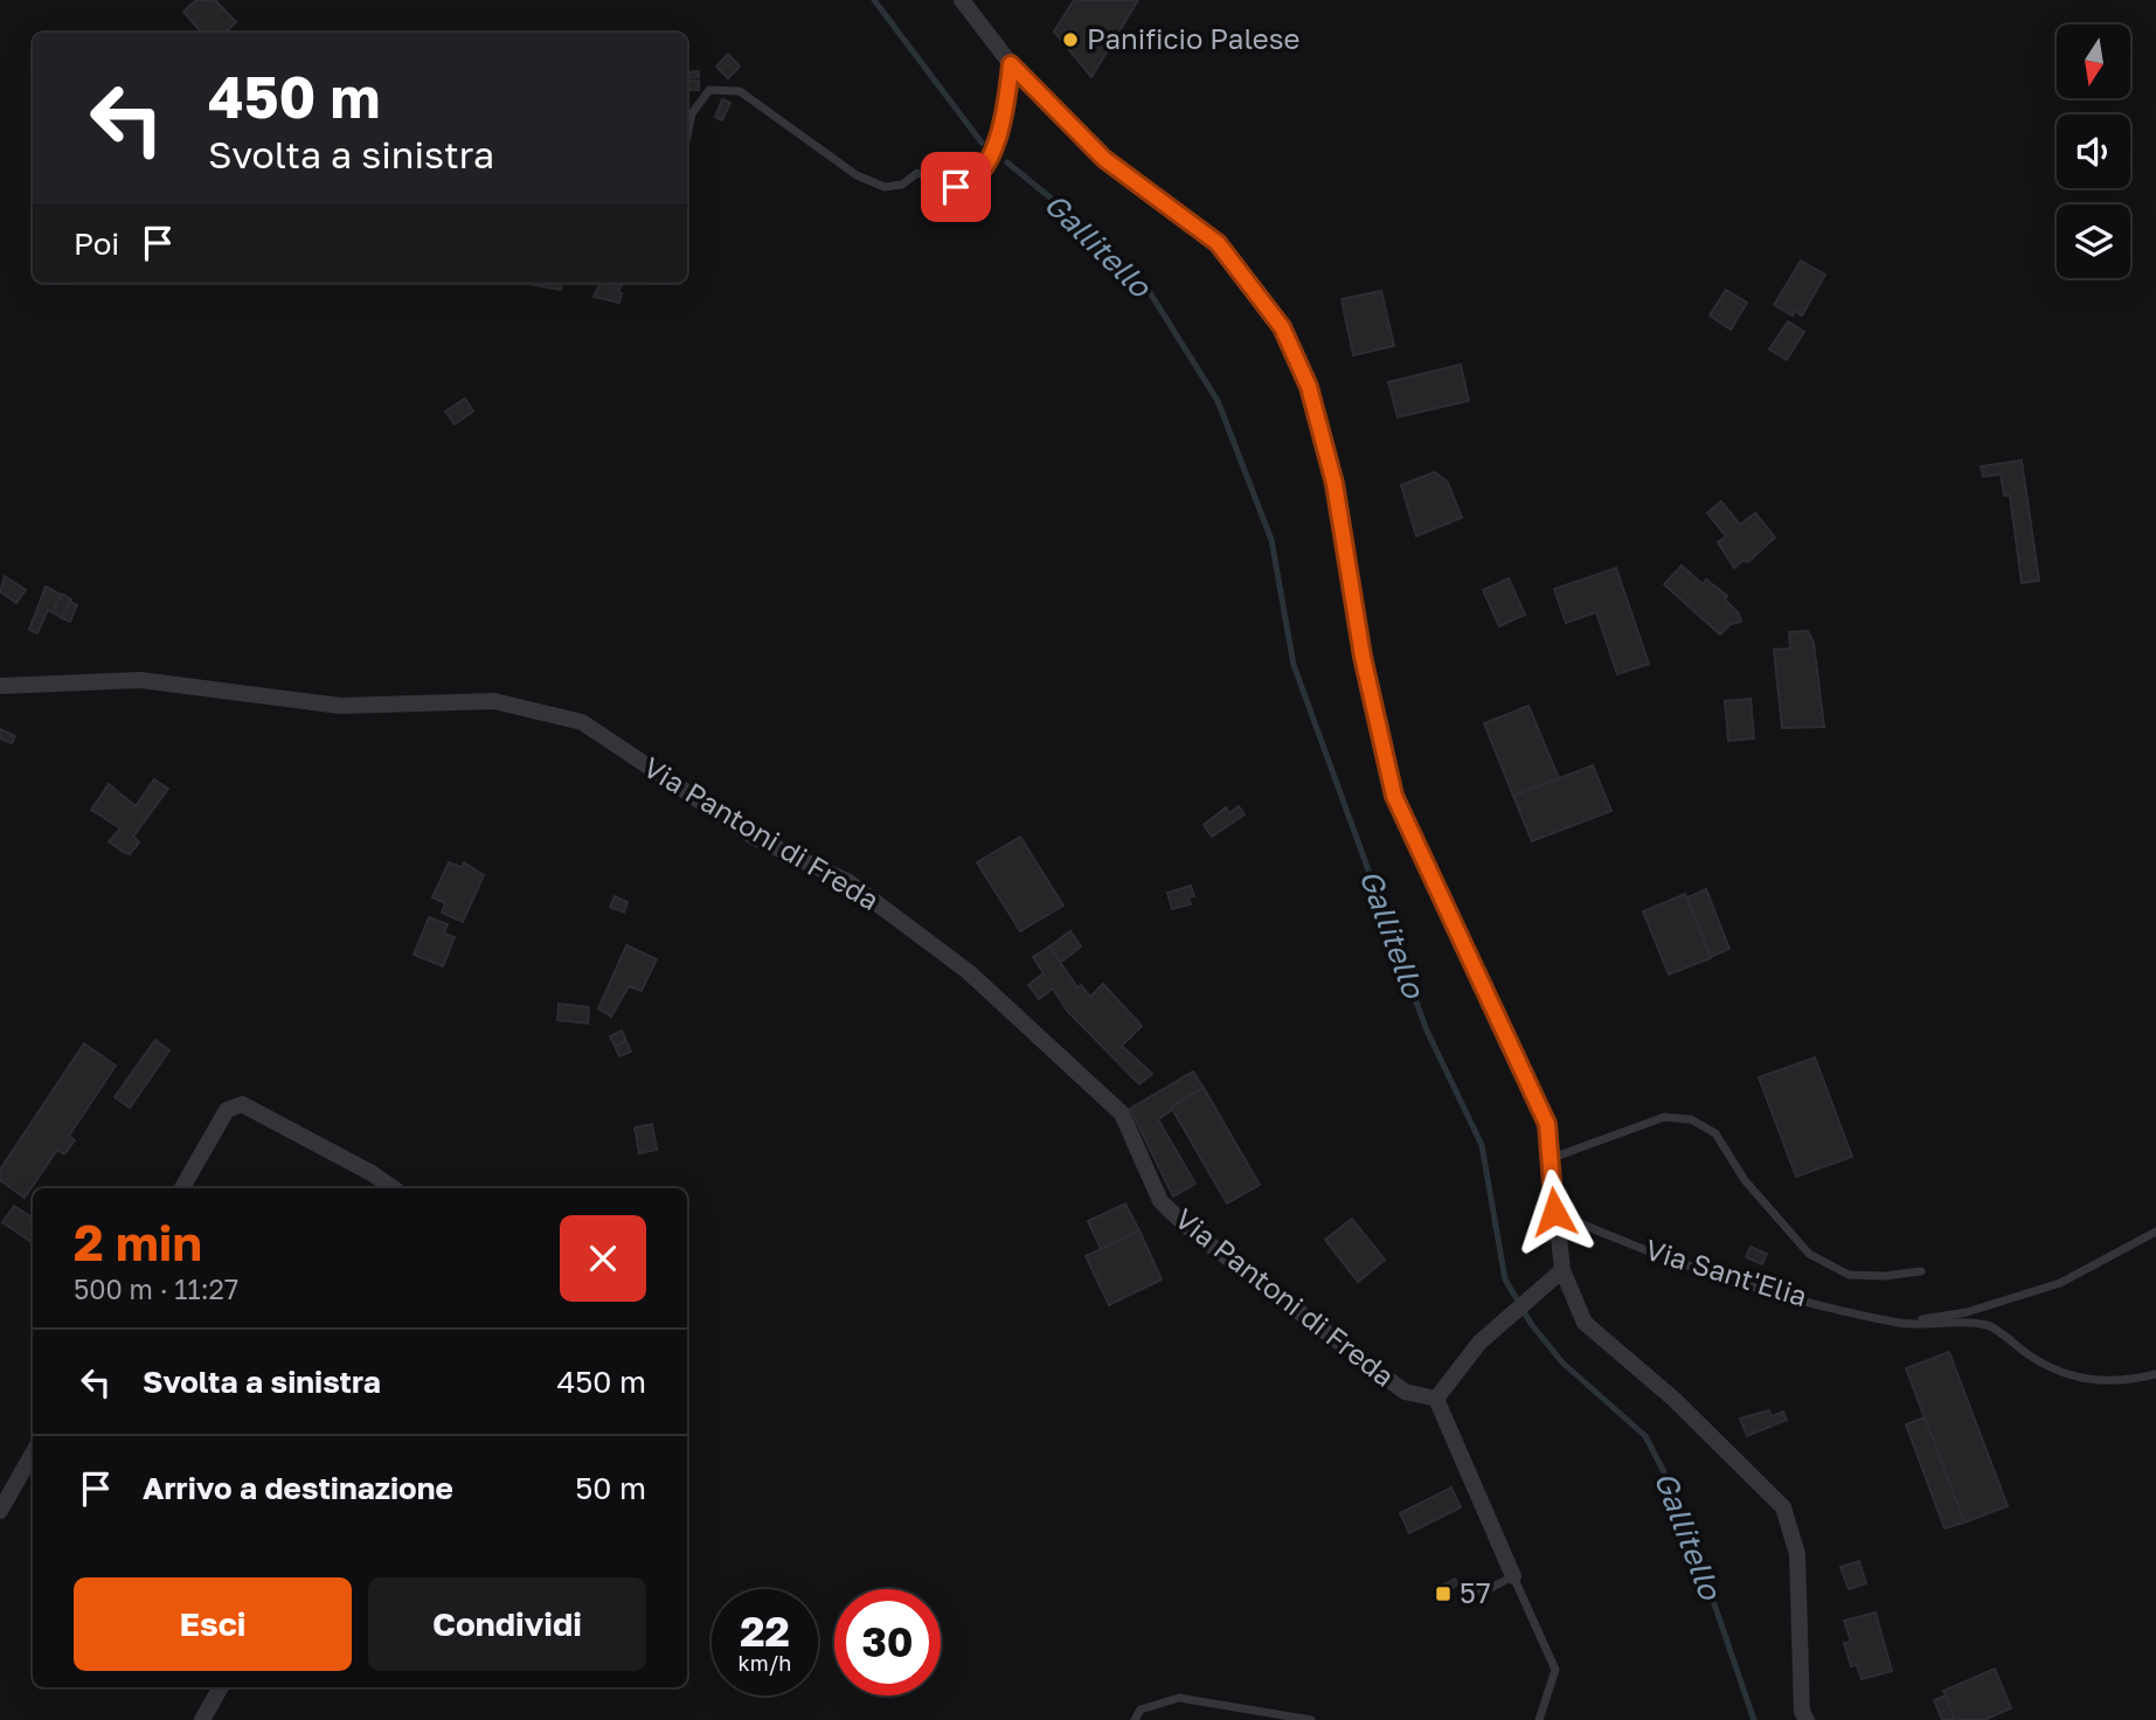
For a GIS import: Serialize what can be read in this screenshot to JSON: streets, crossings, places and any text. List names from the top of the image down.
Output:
{
  "streets": {
    "street": ["Via Pantoni di Freda"],
    "lane": ["Via Sant'Elia"]
  },
  "water": ["Gallitello"],
  "places": {
    "other": ["Panificio Palese"],
    "transit": ["57"]
  },
  "north": "bottom",
  "page": {
    "turn": ["450 m", "Svolta a sinistra"],
    "then": "Poi",
    "heading": ["2 min", "500 m · 11:27"],
    "list": [
      {
        "name": "Svolta a sinistra",
        "value": "450 m"
      },
      {
        "name": "Arrivo a destinazione",
        "value": "50 m"
      }
    ],
    "buttons": ["Esci", "Condividi"],
    "speed": "22 km/h",
    "limit": "30"
  }
}
